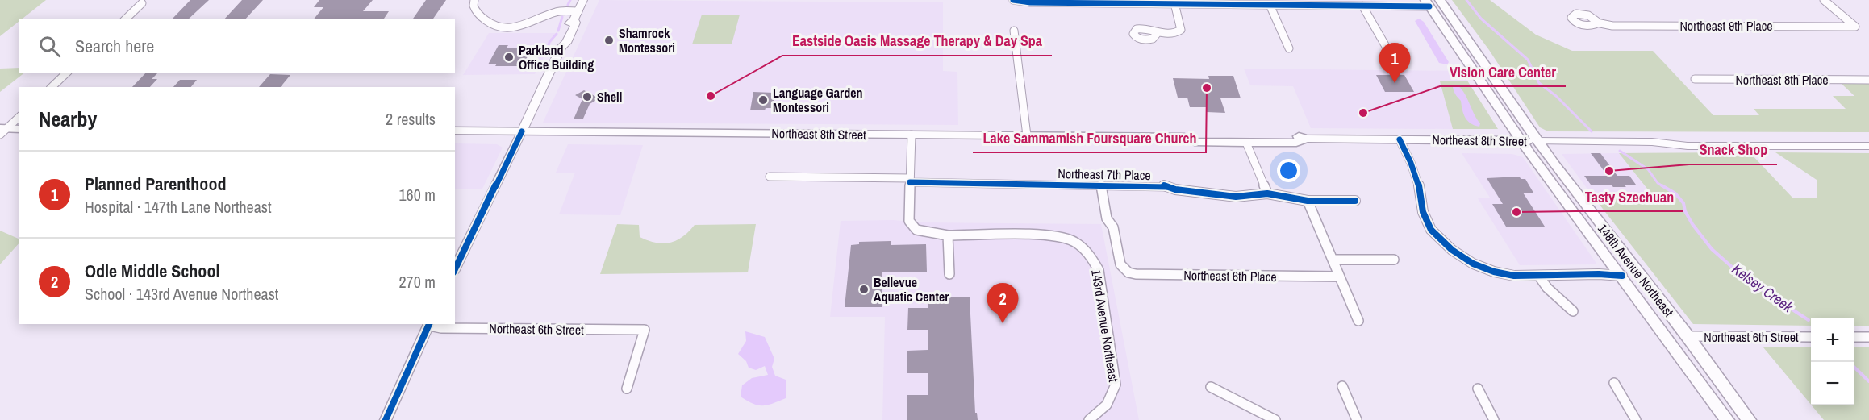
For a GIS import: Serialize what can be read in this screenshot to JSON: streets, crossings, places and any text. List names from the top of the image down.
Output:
{
  "streets": {
    "main road": ["Northeast 8th Street", "148th Avenue Northeast"],
    "street": [
      "Northeast 9th Place",
      "Northeast 8th Place",
      "Northeast 7th Place",
      "Northeast 6th Place",
      "143rd Avenue Northeast",
      "Northeast 6th Street"
    ]
  },
  "crossings": [
    ["Northeast 8th Street", "148th Avenue Northeast"],
    ["Northeast 8th Street", "143rd Avenue Northeast"],
    ["Northeast 7th Place", "Northeast 6th Place"],
    ["Northeast 7th Place", "143rd Avenue Northeast"],
    ["148th Avenue Northeast", "Northeast 6th Street"]
  ],
  "water": ["Kelsey Creek"],
  "places": [
    "Shamrock Montessori",
    "Parkland Office Building",
    "Lake Sammamish Foursquare Church",
    "Eastside Oasis Massage Therapy & Day Spa",
    "Shell",
    "Language Garden Montessori",
    "Vision Care Center",
    "Snack Shop",
    "Tasty Szechuan",
    "Bellevue Aquatic Center"
  ],
  "page": {
    "search": "Search here",
    "pins": ["1", "2"],
    "heading": ["Nearby", "2 results"],
    "list": [
      {
        "mark": "1",
        "name": "Planned Parenthood",
        "note": "Hospital · 147th Lane Northeast",
        "value": "160 m"
      },
      {
        "mark": "2",
        "name": "Odle Middle School",
        "note": "School · 143rd Avenue Northeast",
        "value": "270 m"
      }
    ],
    "map_buttons": ["+", "−"]
  }
}
